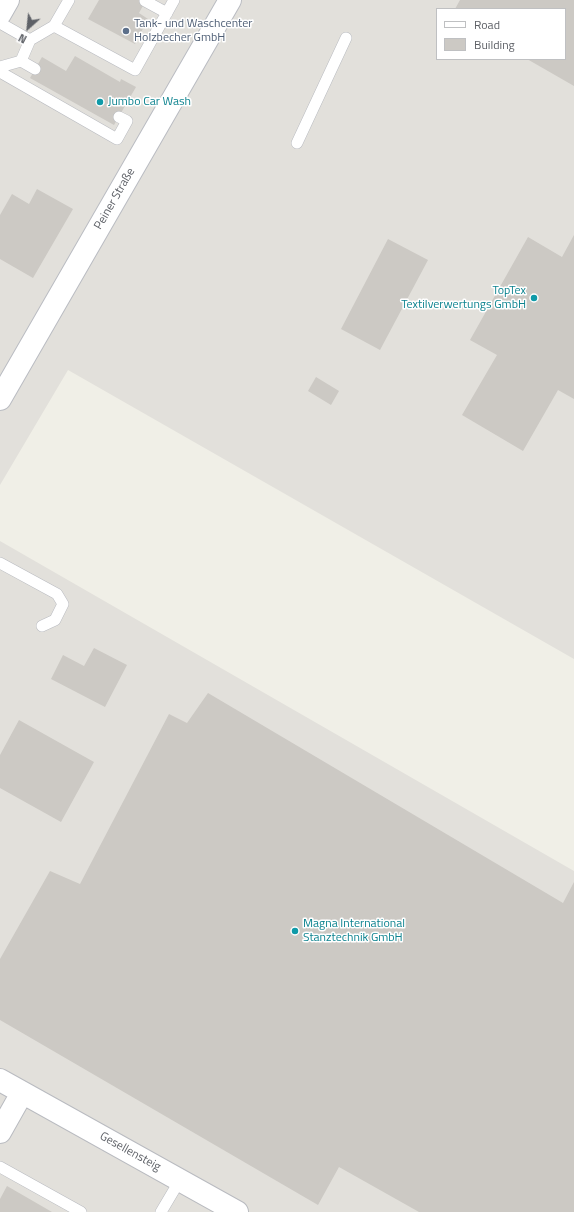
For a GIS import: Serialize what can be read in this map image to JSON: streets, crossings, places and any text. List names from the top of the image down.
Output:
{
  "streets": {
    "main road": ["Peiner Straße", "Gesellensteig"]
  },
  "places": [
    "Tank- und Waschcenter Holzbecher GmbH",
    "Jumbo Car Wash",
    "TopTex Textilverwertungs GmbH",
    "Magna International Stanztechnik GmbH"
  ],
  "legend": ["Road", "Building"],
  "north": "bottom left"
}
